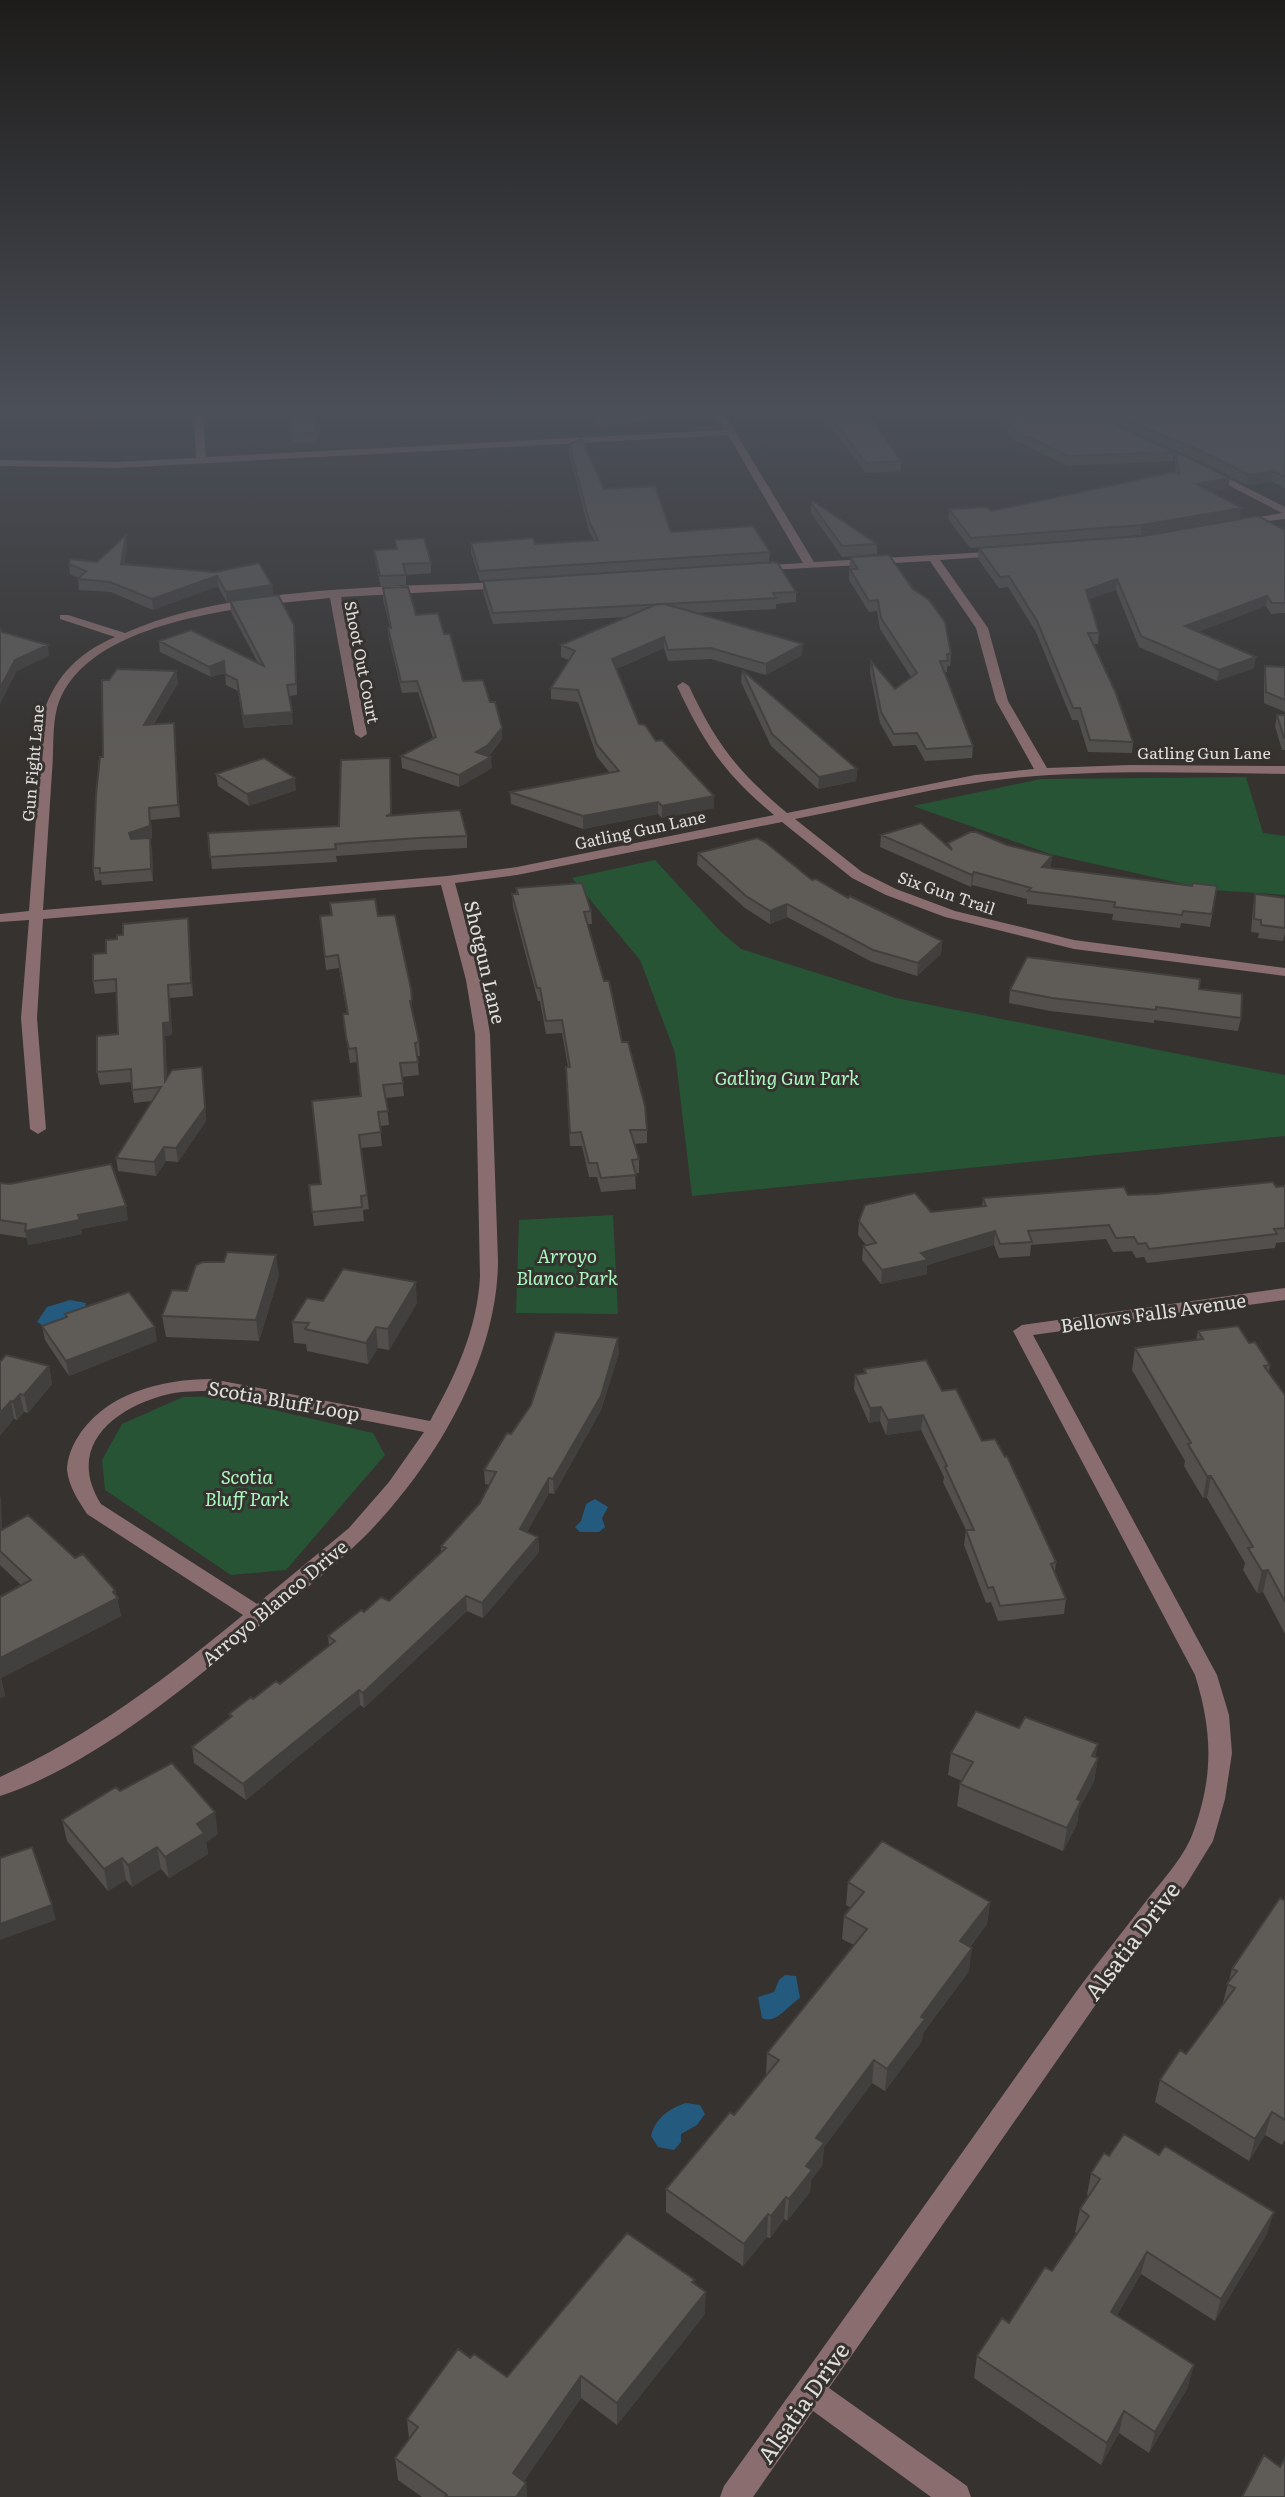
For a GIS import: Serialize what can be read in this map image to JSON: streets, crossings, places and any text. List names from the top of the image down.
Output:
{
  "streets": {
    "street": [
      "Shoot Out Court",
      "Gatling Gun Lane",
      "Gun Fight Lane",
      "Six Gun Trail",
      "Shotgun Lane",
      "Bellows Falls Avenue",
      "Scotia Bluff Loop",
      "Arroyo Blanco Drive",
      "Alsatia Drive"
    ]
  },
  "crossings": [
    ["Shoot Out Court", "Gun Fight Lane"],
    ["Gatling Gun Lane", "Gun Fight Lane"],
    ["Gatling Gun Lane", "Six Gun Trail"],
    ["Gatling Gun Lane", "Shotgun Lane"],
    ["Shotgun Lane", "Arroyo Blanco Drive"],
    ["Bellows Falls Avenue", "Alsatia Drive"],
    ["Scotia Bluff Loop", "Arroyo Blanco Drive"]
  ],
  "parks": ["Gatling Gun Park", "Arroyo Blanco Park", "Scotia Bluff Park"]
}
